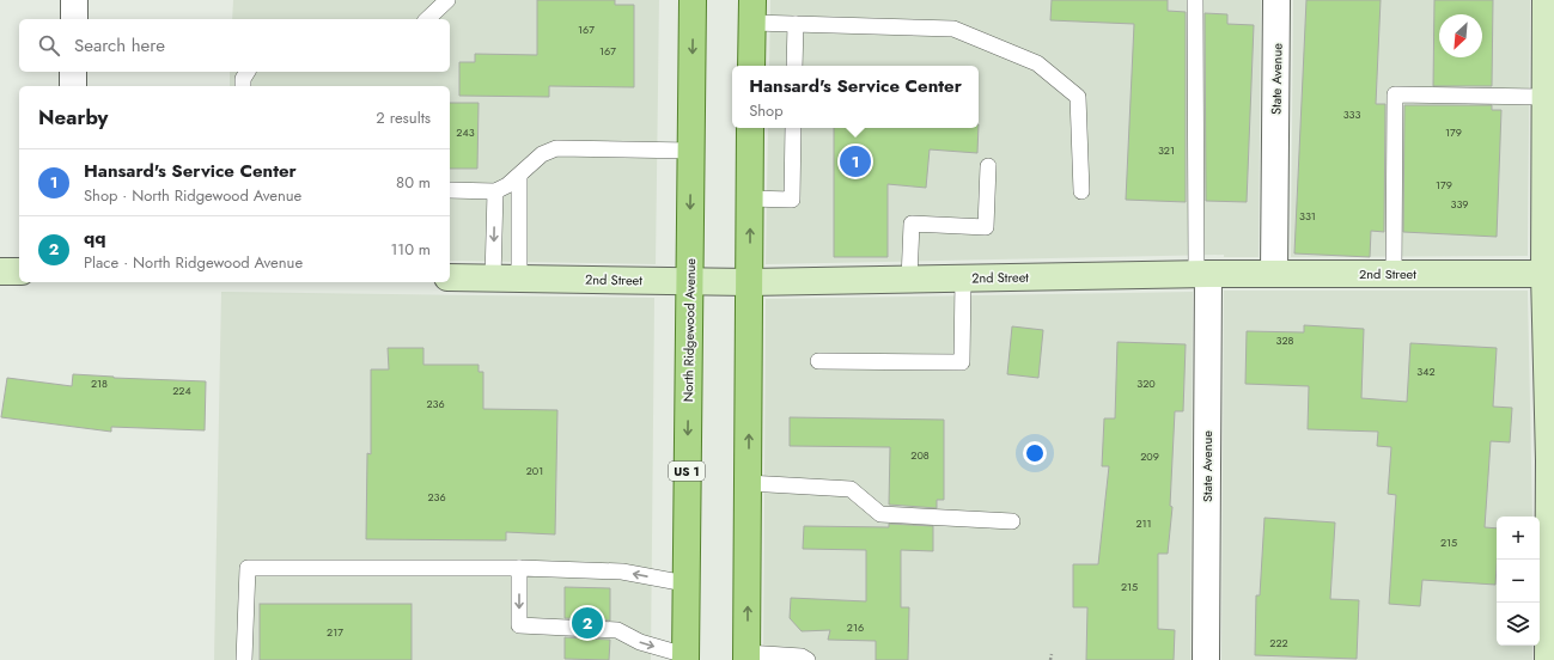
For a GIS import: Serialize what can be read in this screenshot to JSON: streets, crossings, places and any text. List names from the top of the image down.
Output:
{
  "streets": {
    "main road": ["North Ridgewood Avenue", "US 1"],
    "street": ["State Avenue", "2nd Street"]
  },
  "crossings": [
    ["State Avenue", "2nd Street"],
    ["2nd Street", "North Ridgewood Avenue"]
  ],
  "house_numbers": [
    "167",
    "167",
    "333",
    "243",
    "179",
    "321",
    "179",
    "339",
    "331",
    "328",
    "342",
    "218",
    "320",
    "224",
    "236",
    "208",
    "209",
    "201",
    "236",
    "211",
    "215",
    "215",
    "216",
    "217",
    "222"
  ],
  "north": "bottom left",
  "page": {
    "search": "Search here",
    "popup": ["Hansard's Service Center", "Shop"],
    "heading": ["Nearby", "2 results"],
    "pins": ["1", "2"],
    "list": [
      {
        "mark": "1",
        "name": "Hansard's Service Center",
        "note": "Shop · North Ridgewood Avenue",
        "value": "80 m"
      },
      {
        "mark": "2",
        "name": "qq",
        "note": "Place · North Ridgewood Avenue",
        "value": "110 m"
      }
    ],
    "map_buttons": ["+", "−"]
  }
}
